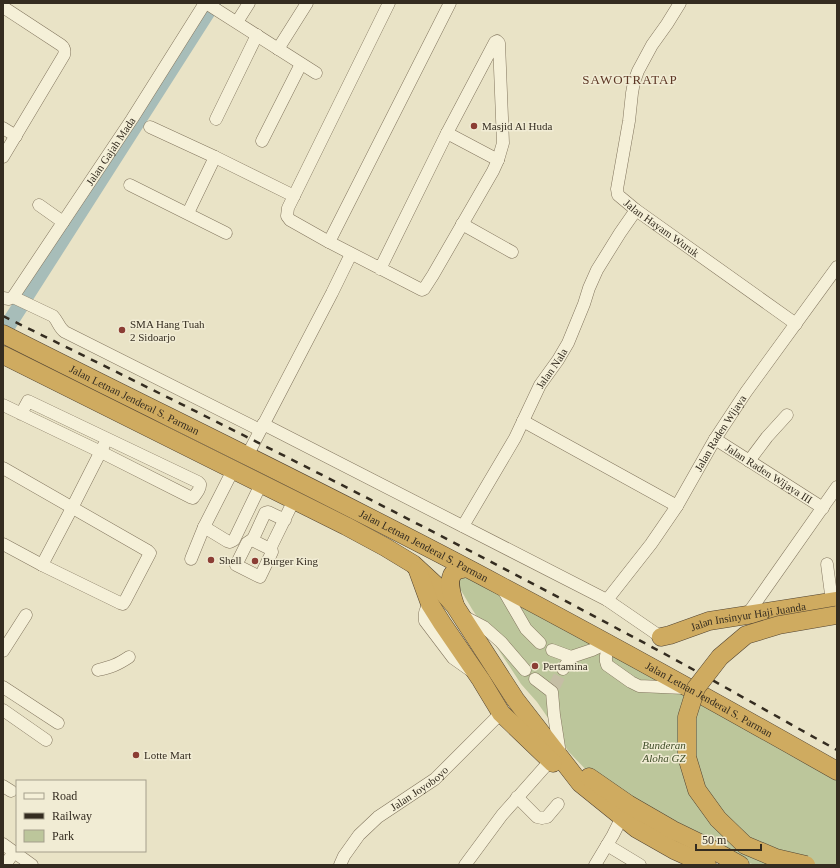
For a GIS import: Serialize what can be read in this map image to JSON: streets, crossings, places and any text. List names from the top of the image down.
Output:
{
  "streets": {
    "highway": ["Jalan Letnan Jenderal S. Parman", "Jalan Insinyur Haji Juanda"],
    "street": [
      "Jalan Gajah Mada",
      "Jalan Hayam Wuruk",
      "Jalan Nala",
      "Jalan Raden Wijaya",
      "Jalan Raden Wijaya III",
      "Jalan Joyoboyo"
    ]
  },
  "crossings": [
    ["Jalan Hayam Wuruk", "Jalan Nala"],
    ["Jalan Hayam Wuruk", "Jalan Raden Wijaya"],
    ["Jalan Raden Wijaya", "Jalan Raden Wijaya III"]
  ],
  "districts": ["SAWOTRATAP"],
  "parks": ["Bunderan Aloha GZ"],
  "places": [
    "Masjid Al Huda",
    "SMA Hang Tuah 2 Sidoarjo",
    "Shell",
    "Burger King",
    "Pertamina",
    "Lotte Mart"
  ],
  "legend": ["Road", "Railway", "Park"],
  "scale_bar": "50 m"
}
